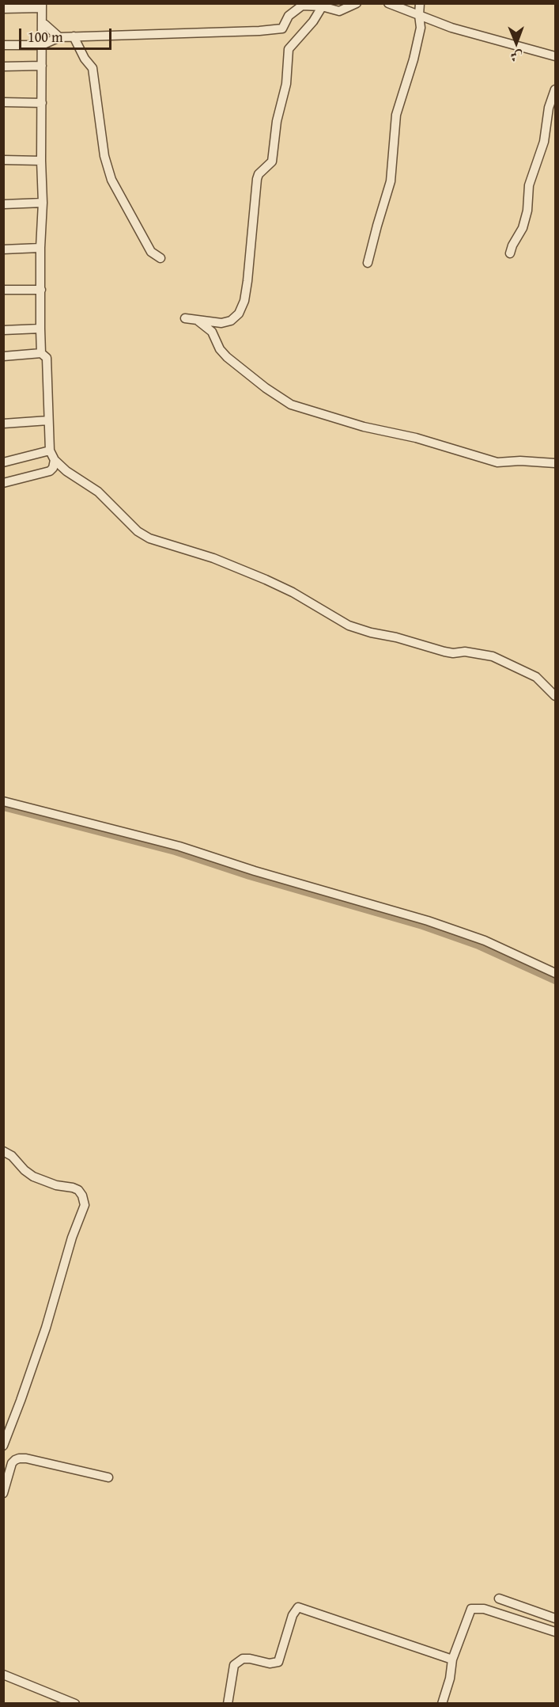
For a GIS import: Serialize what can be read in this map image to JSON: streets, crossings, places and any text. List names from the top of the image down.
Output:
{
  "scale_bar": "100 m",
  "north": "bottom"
}
